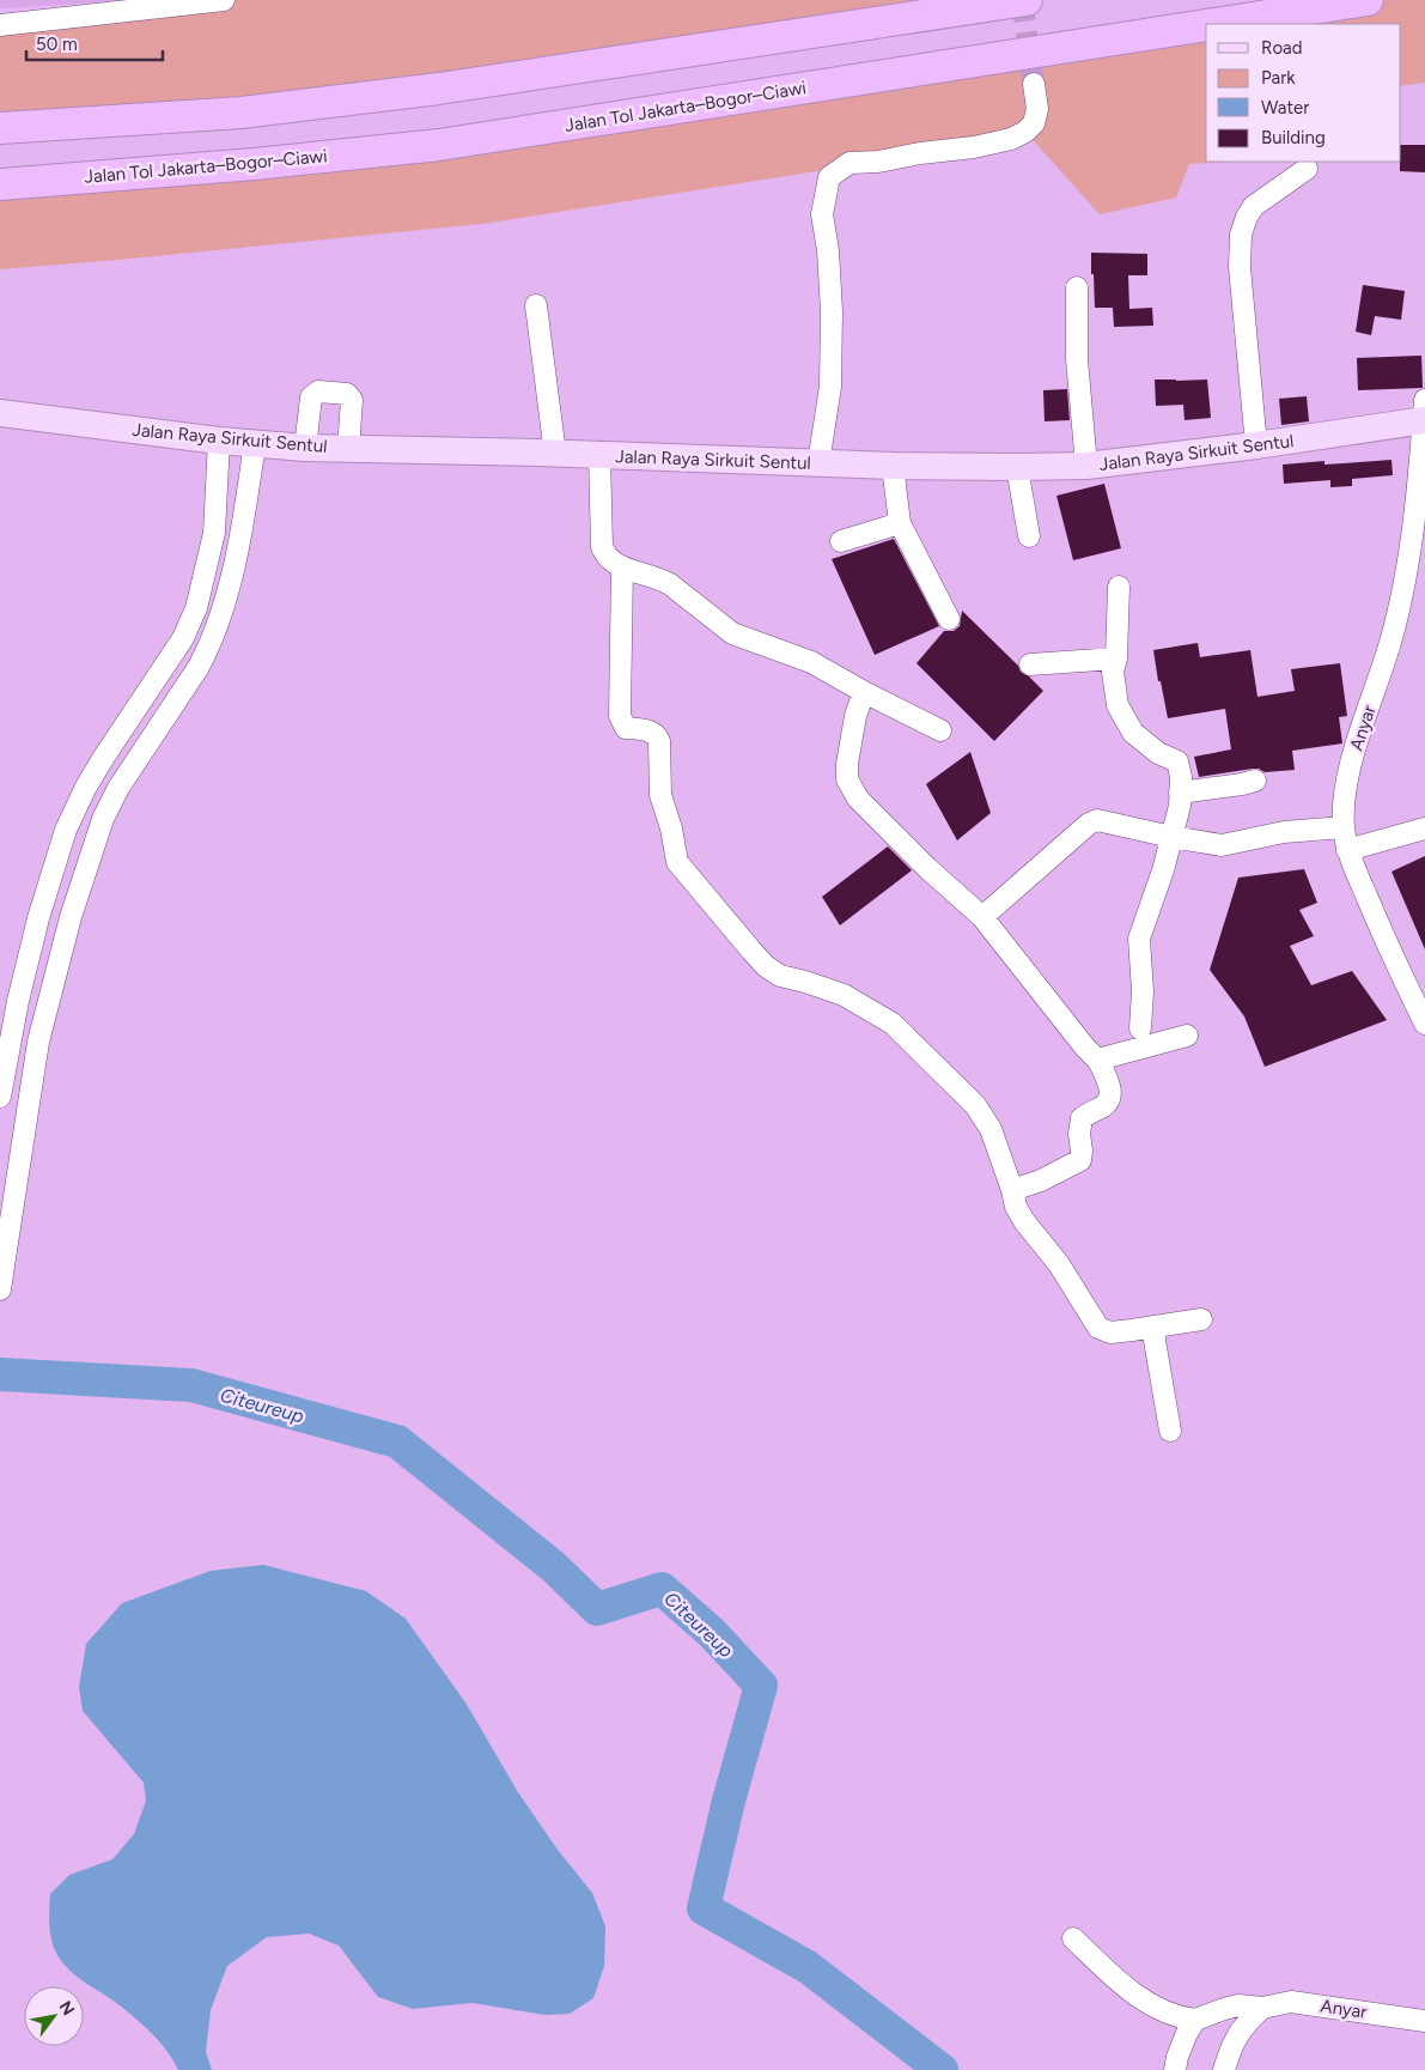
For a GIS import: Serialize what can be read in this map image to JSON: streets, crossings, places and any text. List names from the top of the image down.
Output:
{
  "streets": {
    "highway": ["Jalan Tol Jakarta–Bogor–Ciawi"],
    "main road": ["Jalan Raya Sirkuit Sentul"],
    "street": ["Anyar"]
  },
  "crossings": [
    ["Jalan Raya Sirkuit Sentul", "Anyar"]
  ],
  "water": ["Citeureup"],
  "legend": [
    "Road",
    "Park",
    "Water",
    "Building"
  ],
  "scale_bar": "50 m",
  "north": "top right"
}
